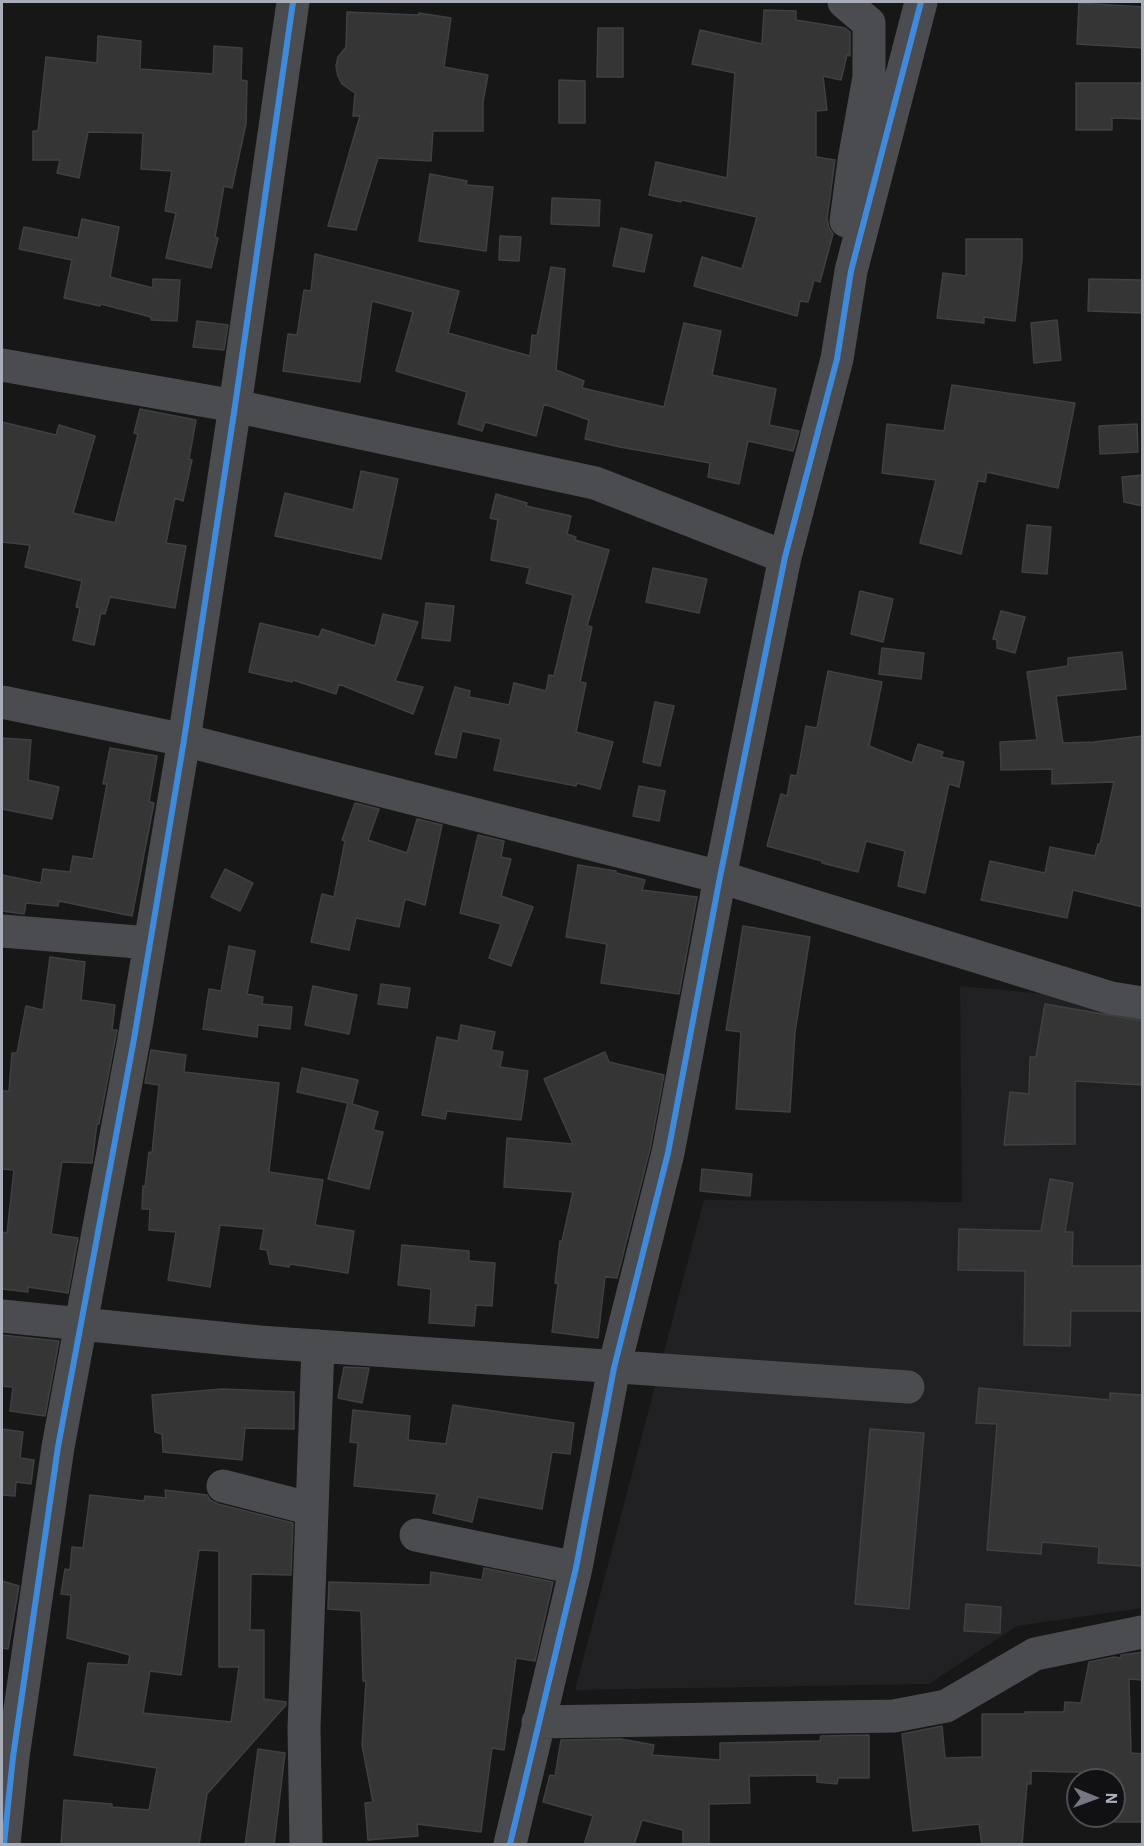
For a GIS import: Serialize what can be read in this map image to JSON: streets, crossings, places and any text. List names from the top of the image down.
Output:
{
  "north": "right"
}
